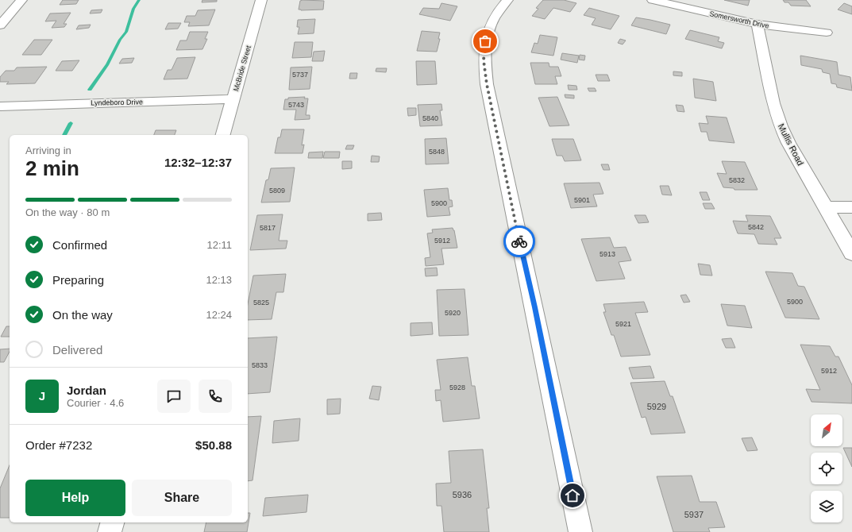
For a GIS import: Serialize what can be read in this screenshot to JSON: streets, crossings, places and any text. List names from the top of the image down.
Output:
{
  "streets": {
    "street": [
      "Somersworth Drive",
      "McBride Street",
      "Lyndeboro Drive",
      "Mullis Road"
    ]
  },
  "crossings": [
    ["Somersworth Drive", "Mullis Road"],
    ["McBride Street", "Lyndeboro Drive"]
  ],
  "house_numbers": [
    "5737",
    "5743",
    "5840",
    "5848",
    "5832",
    "5809",
    "5901",
    "5900",
    "5842",
    "5817",
    "5912",
    "5913",
    "5900",
    "5825",
    "5920",
    "5921",
    "5833",
    "5912",
    "5928",
    "5929",
    "5936",
    "5937"
  ],
  "north": "top right",
  "page": {
    "heading": ["2 min", "Arriving in", "12:32–12:37"],
    "panel": [
      "Jordan",
      "Courier · 4.6",
      "Order #7232",
      "$50.88"
    ],
    "bar": "On the way · 80 m",
    "list": [
      ["Confirmed", "12:11"],
      ["Preparing", "12:13"],
      ["On the way", "12:24"],
      "Delivered"
    ],
    "round": "J",
    "buttons": ["Help", "Share"]
  }
}
